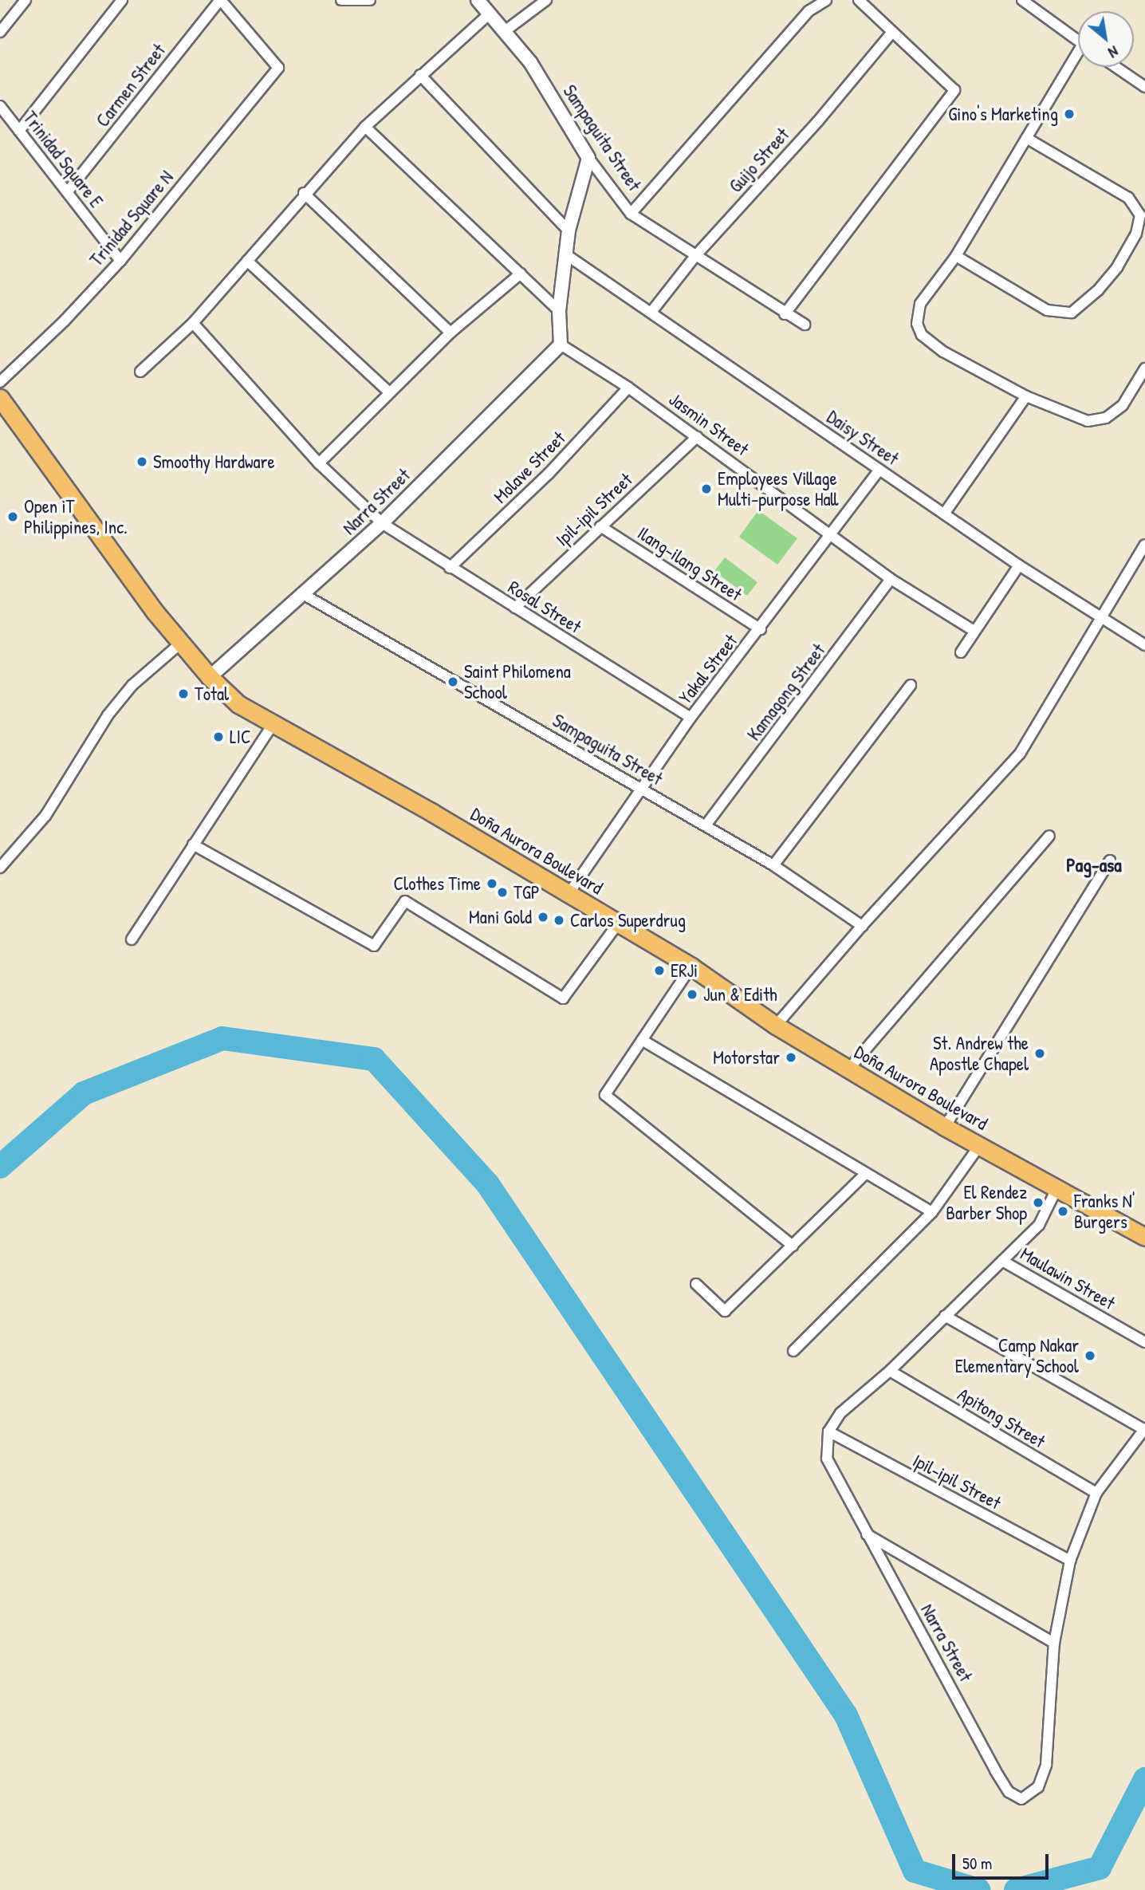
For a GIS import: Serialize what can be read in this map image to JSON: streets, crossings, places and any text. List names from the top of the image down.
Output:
{
  "streets": {
    "main road": ["Doña Aurora Boulevard"],
    "street": [
      "Carmen Street",
      "Sampaguita Street",
      "Trinidad Square E",
      "Guijo Street",
      "Trinidad Square N",
      "Jasmin Street",
      "Daisy Street",
      "Molave Street",
      "Narra Street",
      "Ipil-ipil Street",
      "Ilang-ilang Street",
      "Rosal Street",
      "Yakal Street",
      "Kamagong Street",
      "Maulawin Street",
      "Apitong Street"
    ]
  },
  "crossings": [
    ["Carmen Street", "Trinidad Square E"],
    ["Carmen Street", "Trinidad Square N"],
    ["Sampaguita Street", "Guijo Street"],
    ["Sampaguita Street", "Narra Street"],
    ["Sampaguita Street", "Yakal Street"],
    ["Sampaguita Street", "Kamagong Street"],
    ["Trinidad Square E", "Trinidad Square N"],
    ["Guijo Street", "Daisy Street"],
    ["Jasmin Street", "Molave Street"],
    ["Jasmin Street", "Narra Street"],
    ["Jasmin Street", "Ipil-ipil Street"],
    ["Jasmin Street", "Yakal Street"],
    ["Jasmin Street", "Kamagong Street"],
    ["Daisy Street", "Yakal Street"],
    ["Molave Street", "Rosal Street"],
    ["Narra Street", "Ipil-ipil Street"],
    ["Narra Street", "Rosal Street"],
    ["Narra Street", "Doña Aurora Boulevard"],
    ["Narra Street", "Apitong Street"],
    ["Ipil-ipil Street", "Ilang-ilang Street"],
    ["Ipil-ipil Street", "Rosal Street"],
    ["Ilang-ilang Street", "Yakal Street"],
    ["Rosal Street", "Yakal Street"],
    ["Yakal Street", "Doña Aurora Boulevard"]
  ],
  "districts": ["Pag-asa"],
  "places": [
    "Gino's Marketing",
    "Smoothy Hardware",
    "Employees Village Multi-purpose Hall",
    "Open iT Philippines, Inc.",
    "Saint Philomena School",
    "Total",
    "LIC",
    "Clothes Time",
    "TGP",
    "Mani Gold",
    "Carlos Superdrug",
    "ERJi",
    "Jun & Edith",
    "St. Andrew the Apostle Chapel",
    "Motorstar",
    "El Rendez Barber Shop",
    "Franks N' Burgers",
    "Camp Nakar Elementary School"
  ],
  "scale_bar": "50 m",
  "north": "bottom right"
}
